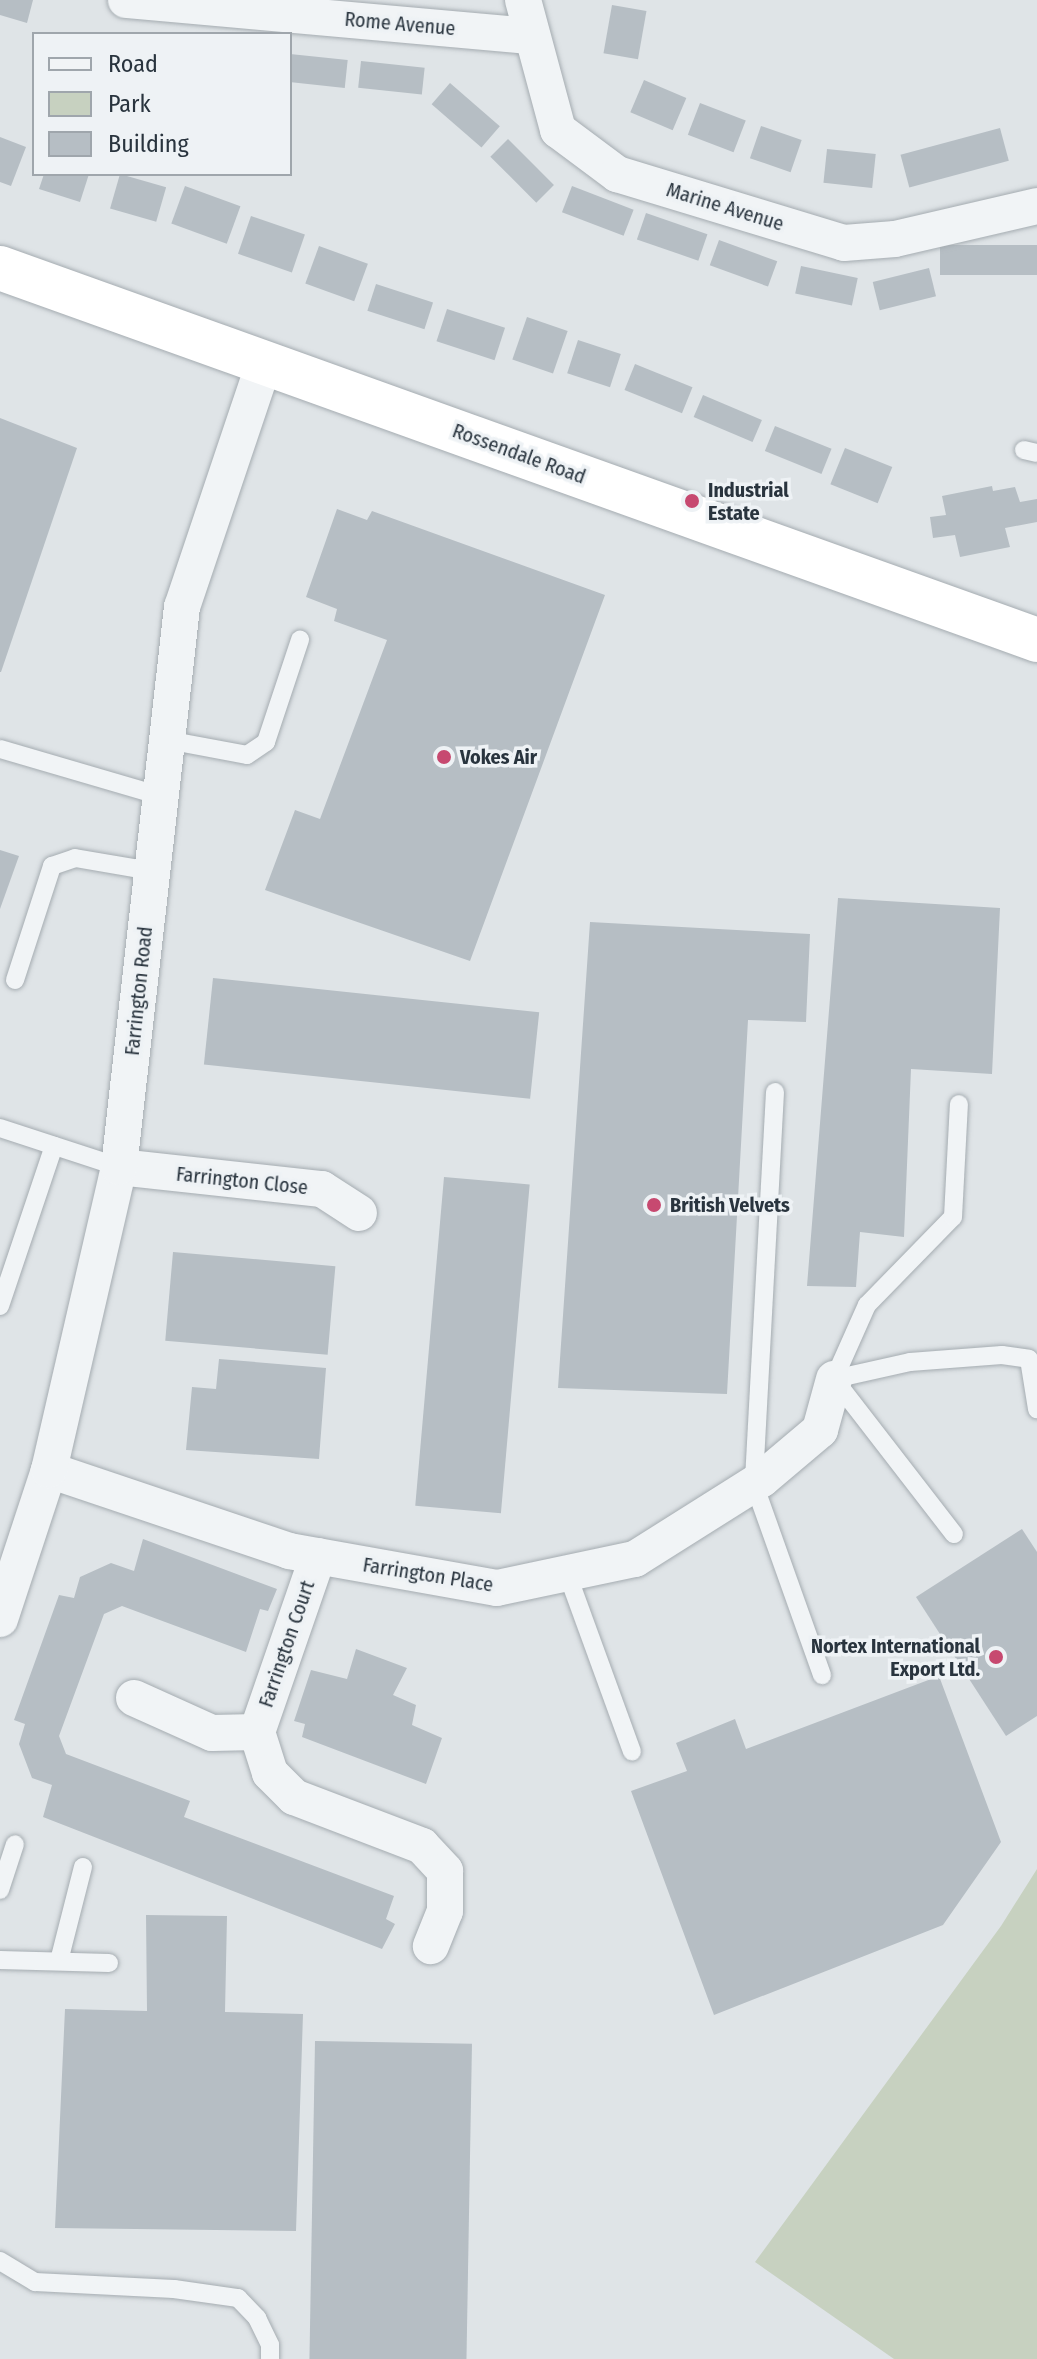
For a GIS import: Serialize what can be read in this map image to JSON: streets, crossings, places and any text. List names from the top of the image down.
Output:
{
  "streets": {
    "highway": ["Rossendale Road"],
    "street": [
      "Rome Avenue",
      "Marine Avenue",
      "Farrington Road",
      "Farrington Close",
      "Farrington Place",
      "Farrington Court"
    ]
  },
  "crossings": [
    ["Rome Avenue", "Marine Avenue"],
    ["Rossendale Road", "Farrington Road"],
    ["Farrington Road", "Farrington Close"],
    ["Farrington Road", "Farrington Place"],
    ["Farrington Place", "Farrington Court"]
  ],
  "places": [
    "Industrial Estate",
    "Vokes Air",
    "British Velvets",
    "Nortex International Export Ltd."
  ],
  "legend": ["Road", "Park", "Building"]
}
